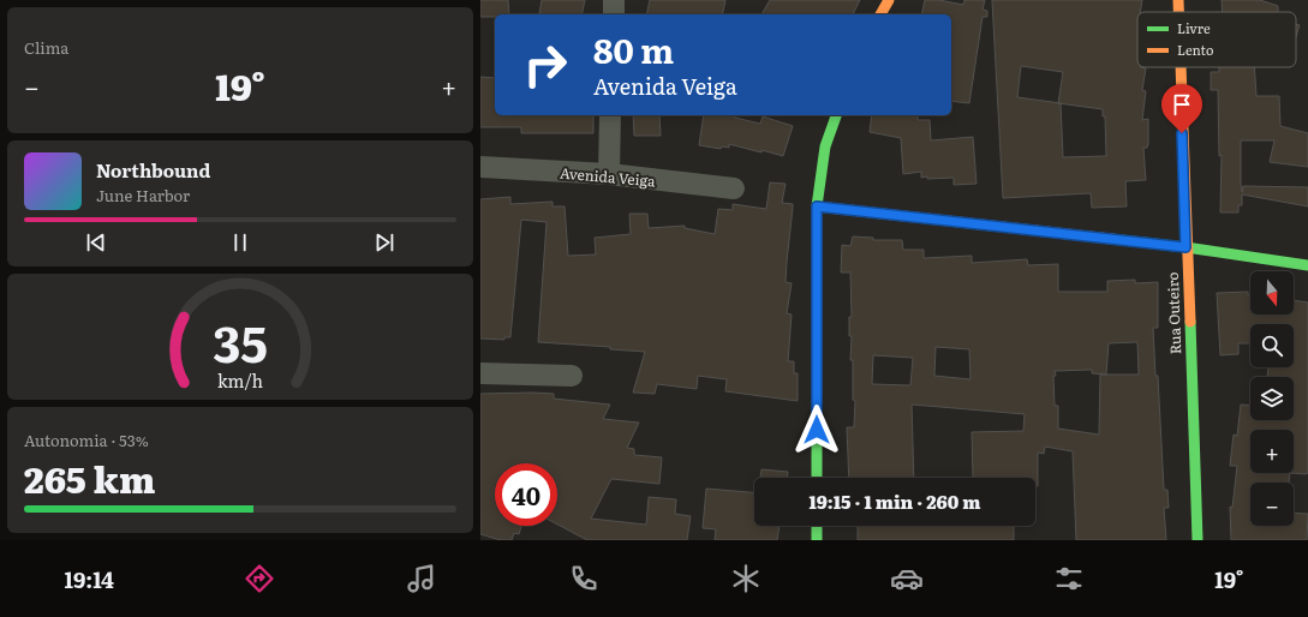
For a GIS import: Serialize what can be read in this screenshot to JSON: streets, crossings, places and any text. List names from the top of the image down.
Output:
{
  "streets": {
    "street": ["Avenida Veiga", "Rua Outeiro"]
  },
  "legend": ["Livre", "Lento"],
  "north": "bottom",
  "page": {
    "tile": [
      "Clima",
      ["Autonomia · 53%", "265 km"]
    ],
    "turn": ["80 m", "Avenida Veiga"],
    "heat": ["−", "19°", "+"],
    "song": ["Northbound", "June Harbor"],
    "map_buttons": ["+", "−"],
    "limit": "40",
    "trip": "19:15 · 1 min · 260 m",
    "tabs": ["19:14", "19°"],
    "gauge": ["35", "km/h"]
  }
}
